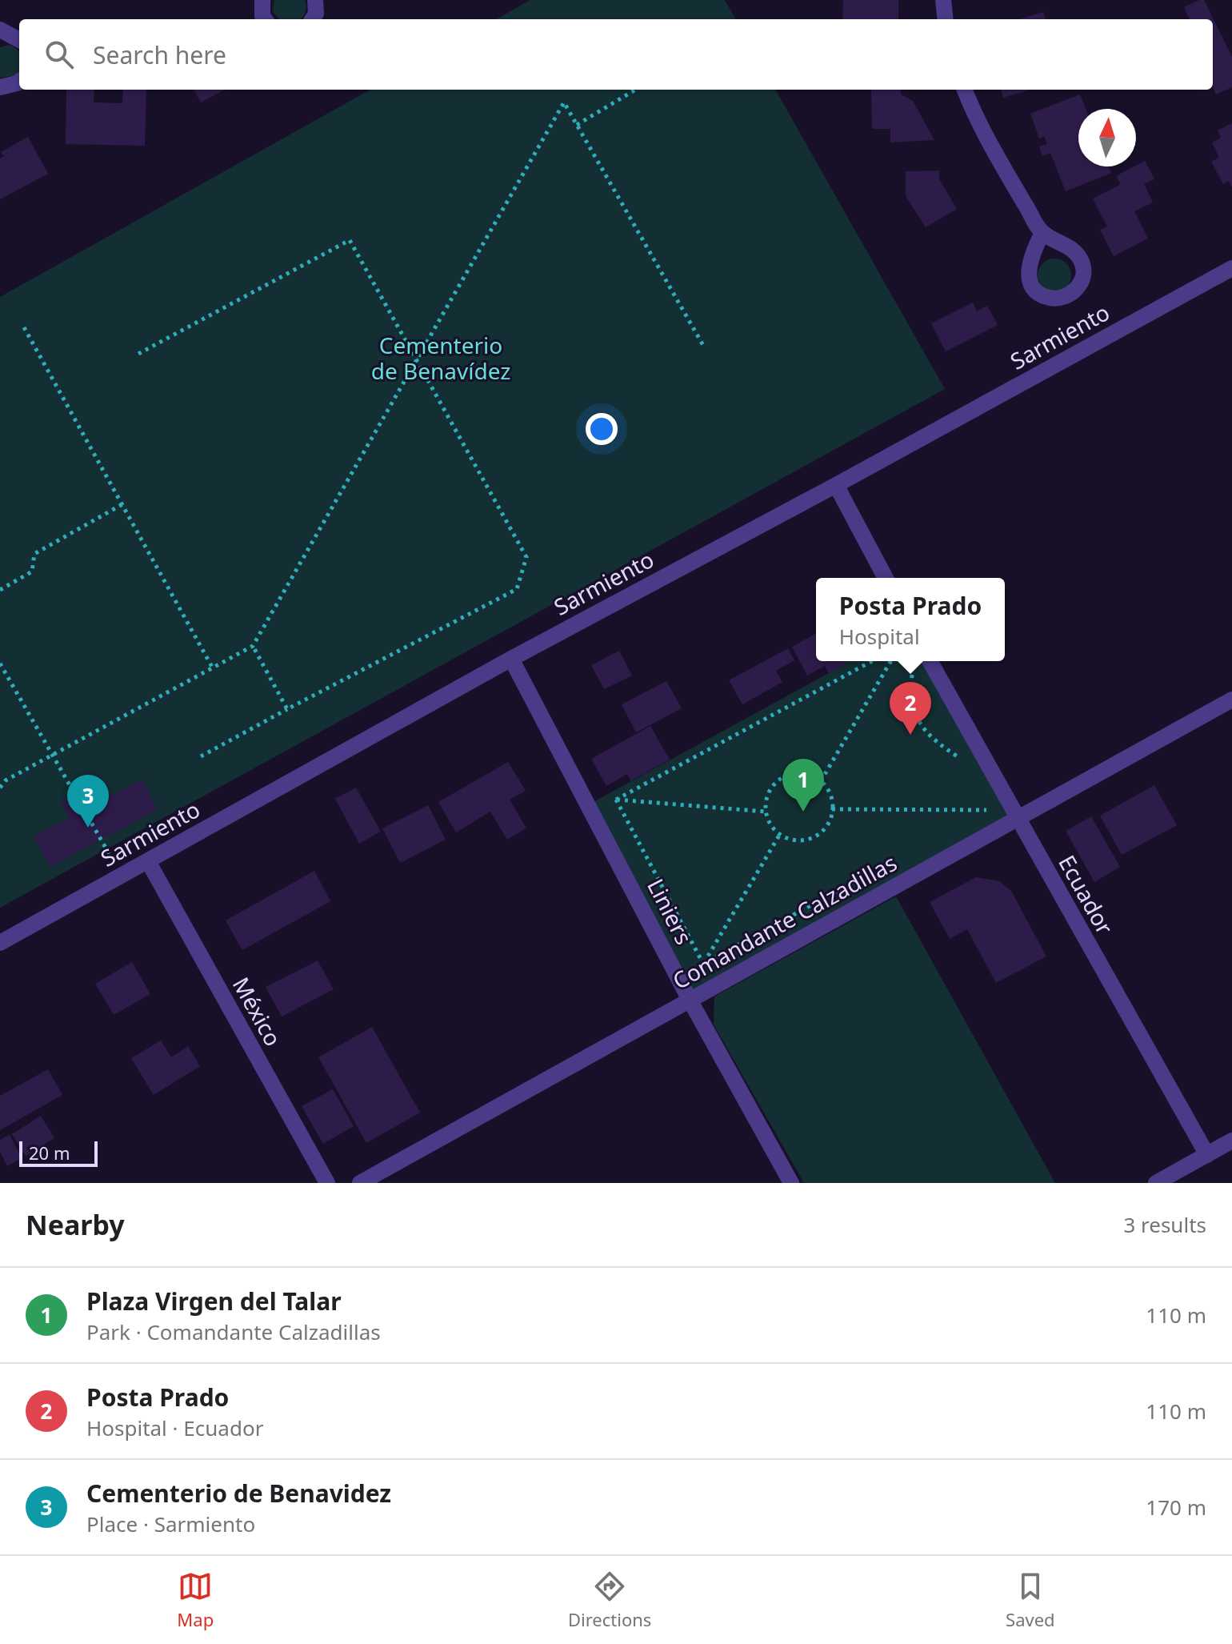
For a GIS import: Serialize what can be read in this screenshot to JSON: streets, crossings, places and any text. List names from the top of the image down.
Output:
{
  "streets": {
    "street": [
      "Sarmiento",
      "Ecuador",
      "Liniers",
      "Comandante Calzadillas",
      "México"
    ]
  },
  "crossings": [
    ["Sarmiento", "Liniers"],
    ["Sarmiento", "México"],
    ["Ecuador", "Comandante Calzadillas"],
    ["Liniers", "Comandante Calzadillas"]
  ],
  "parks": ["Cementerio de Benavídez"],
  "scale_bar": "20 m",
  "north": "top",
  "page": {
    "search": "Search here",
    "popup": ["Posta Prado", "Hospital"],
    "pins": ["2", "1", "3"],
    "scale": "20 m",
    "heading": ["Nearby", "3 results"],
    "list": [
      {
        "mark": "1",
        "name": "Plaza Virgen del Talar",
        "note": "Park · Comandante Calzadillas",
        "value": "110 m"
      },
      {
        "mark": "2",
        "name": "Posta Prado",
        "note": "Hospital · Ecuador",
        "value": "110 m"
      },
      {
        "mark": "3",
        "name": "Cementerio de Benavidez",
        "note": "Place · Sarmiento",
        "value": "170 m"
      }
    ],
    "nav": ["Map", "Directions", "Saved"]
  }
}
